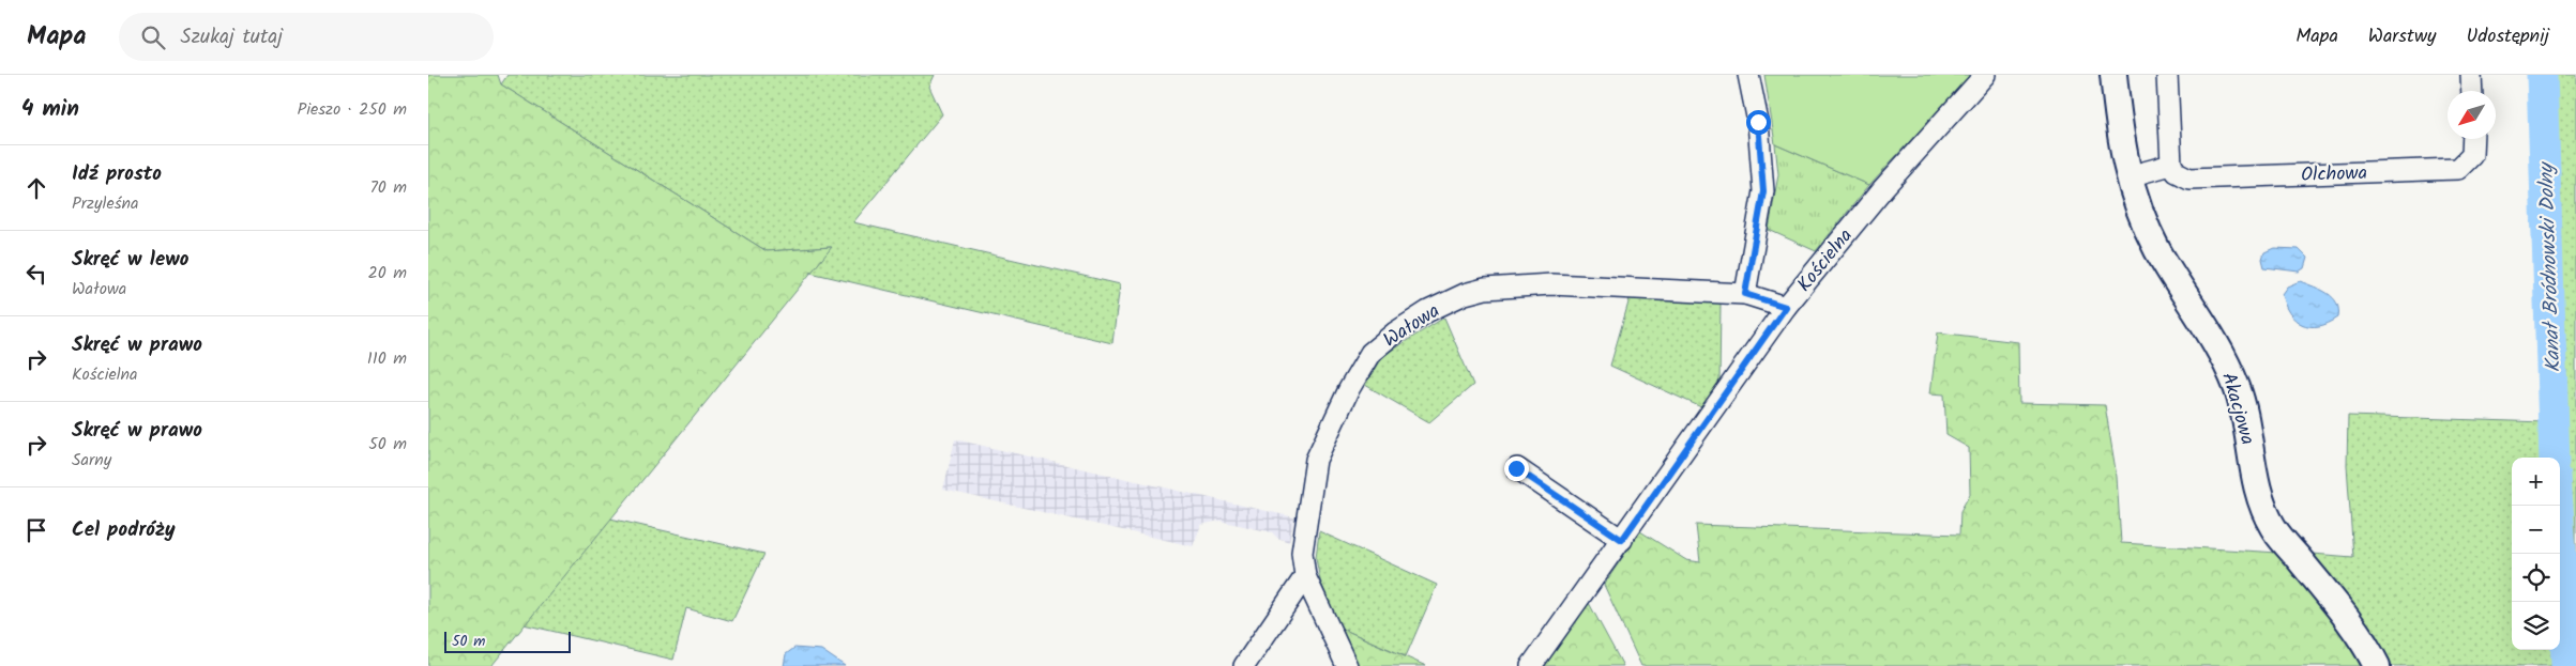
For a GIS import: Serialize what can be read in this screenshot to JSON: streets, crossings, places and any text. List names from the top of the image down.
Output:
{
  "streets": {
    "street": [
      "Olchowa",
      "Kościelna",
      "Wałowa",
      "Akacjowa"
    ]
  },
  "crossings": [
    ["Kościelna", "Wałowa"]
  ],
  "water": ["Kanał Bródnowski Dolny"],
  "scale_bar": "50 m",
  "north": "bottom left",
  "page": {
    "header": "Mapa",
    "search": "Szukaj tutaj",
    "nav": ["Mapa", "Warstwy", "Udostępnij"],
    "heading": ["4 min", "Pieszo · 250 m"],
    "list": [
      ["Idź prosto", "Przyleśna", "70 m"],
      ["Skręć w lewo", "Wałowa", "20 m"],
      ["Skręć w prawo", "Kościelna", "110 m"],
      ["Skręć w prawo", "Sarny", "50 m"],
      "Cel podróży"
    ],
    "map_buttons": ["+", "−"],
    "scale": "50 m"
  }
}
